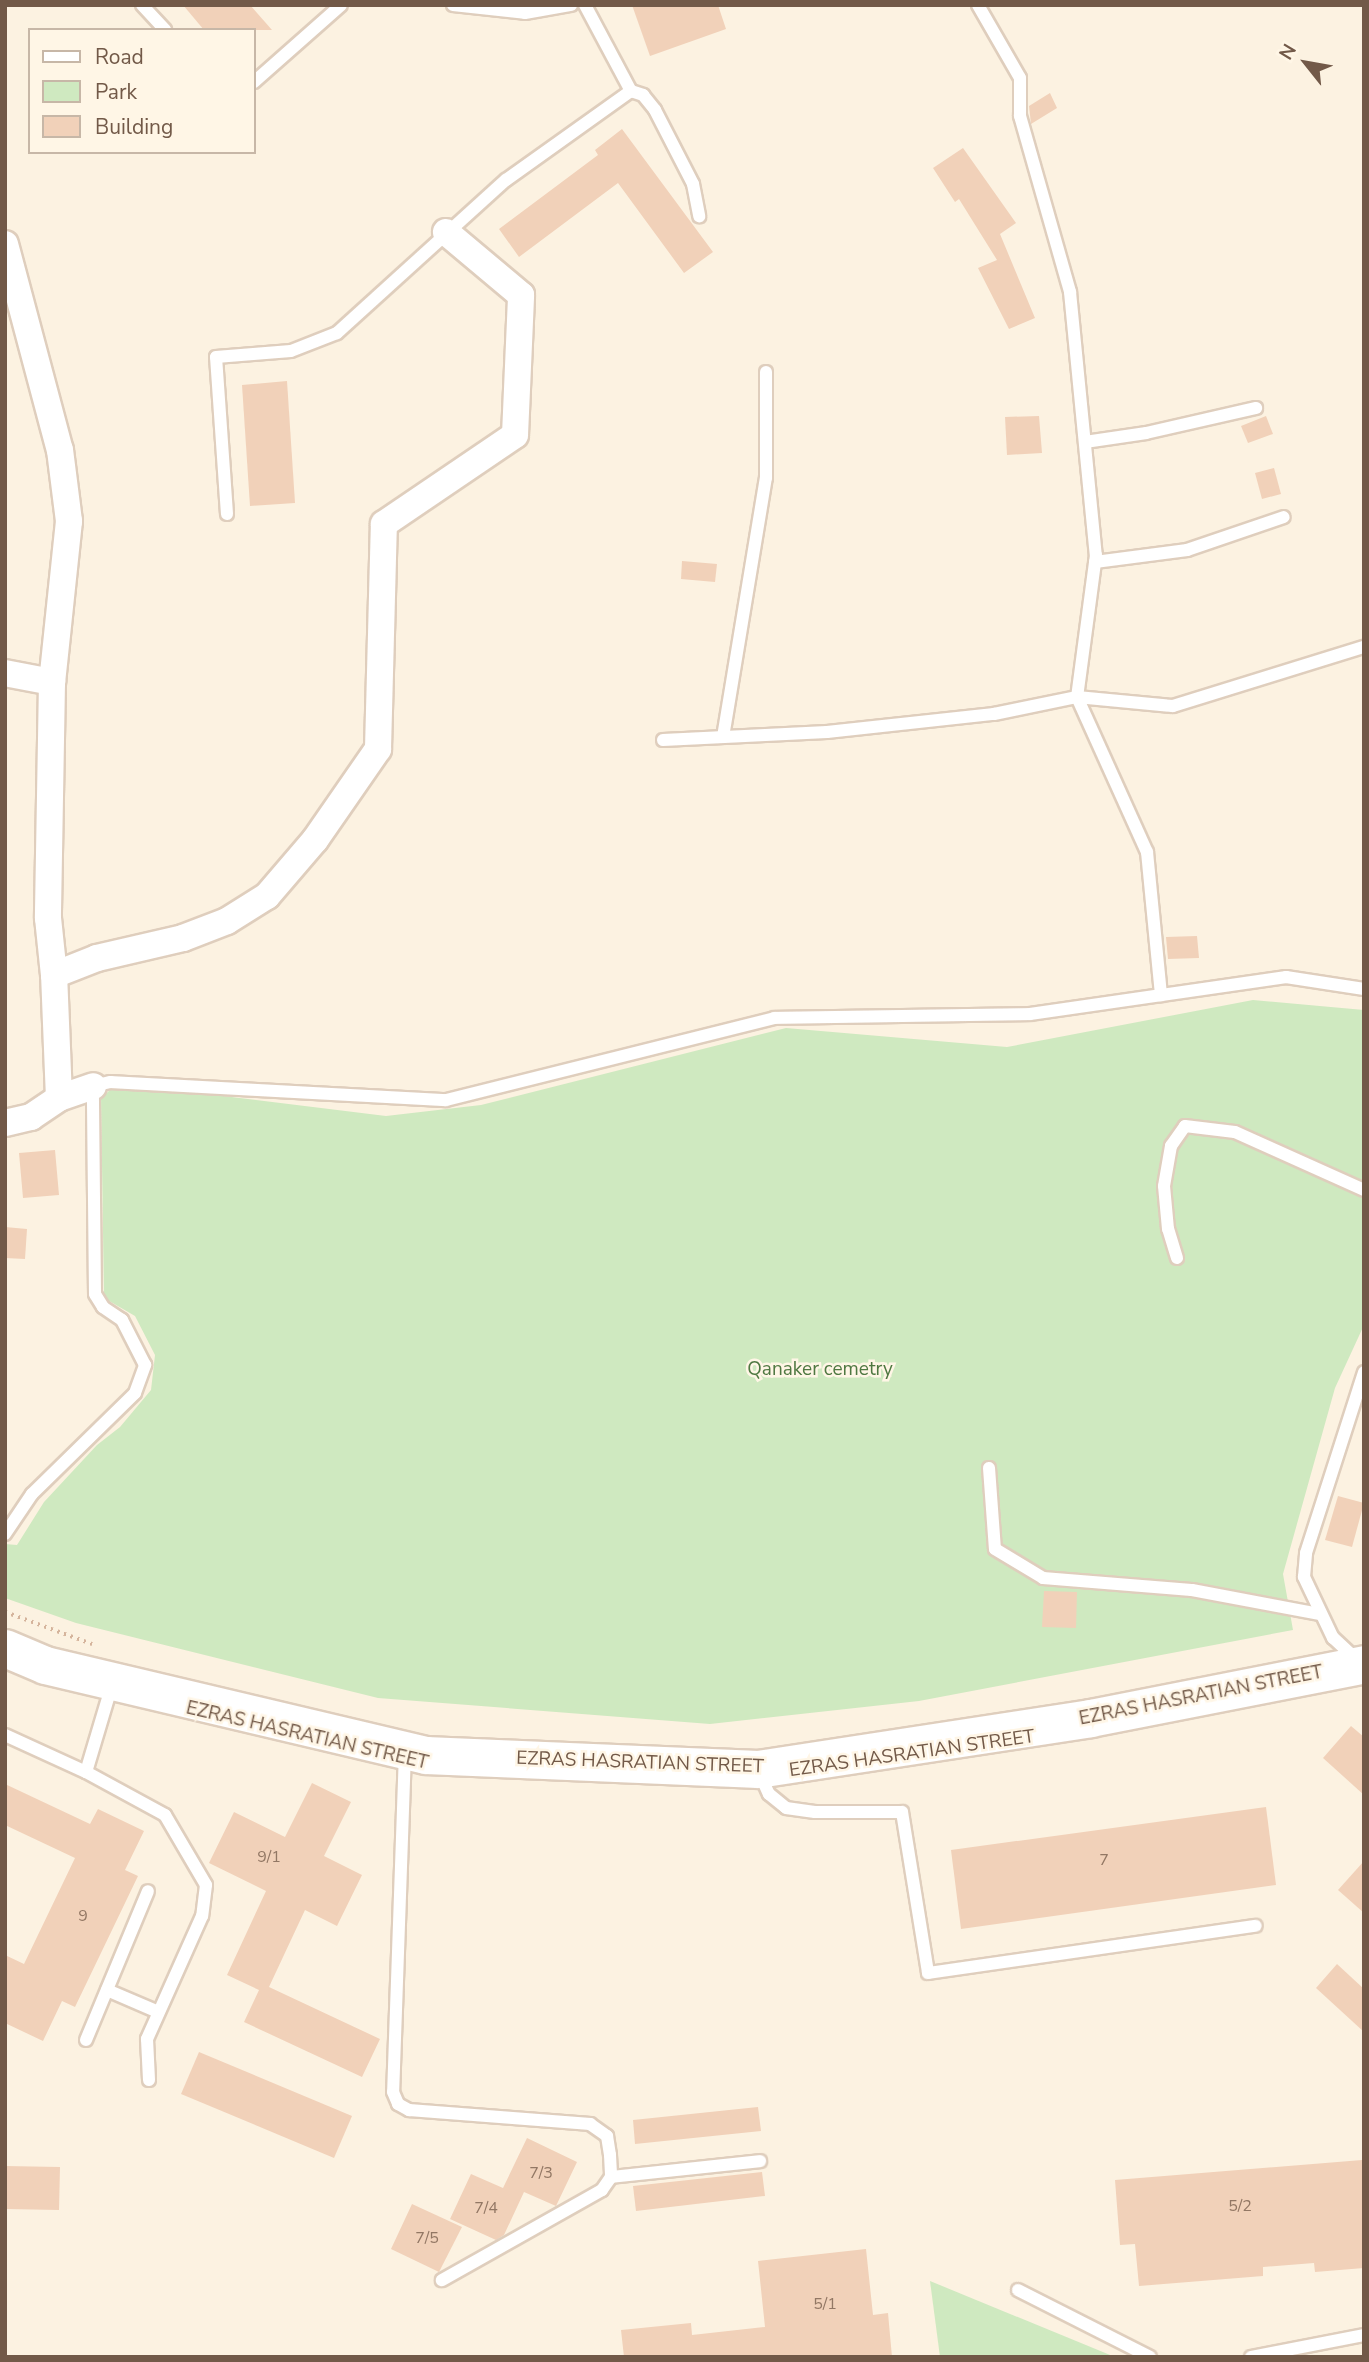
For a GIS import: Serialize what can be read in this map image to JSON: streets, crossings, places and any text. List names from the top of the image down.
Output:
{
  "streets": {
    "street": ["EZRAS HASRATIAN STREET"]
  },
  "parks": ["Qanaker cemetry"],
  "house_numbers": [
    "9/1",
    "7",
    "9",
    "7/3",
    "5/2",
    "7/4",
    "7/5",
    "5/1"
  ],
  "legend": ["Road", "Park", "Building"],
  "north": "top left"
}
